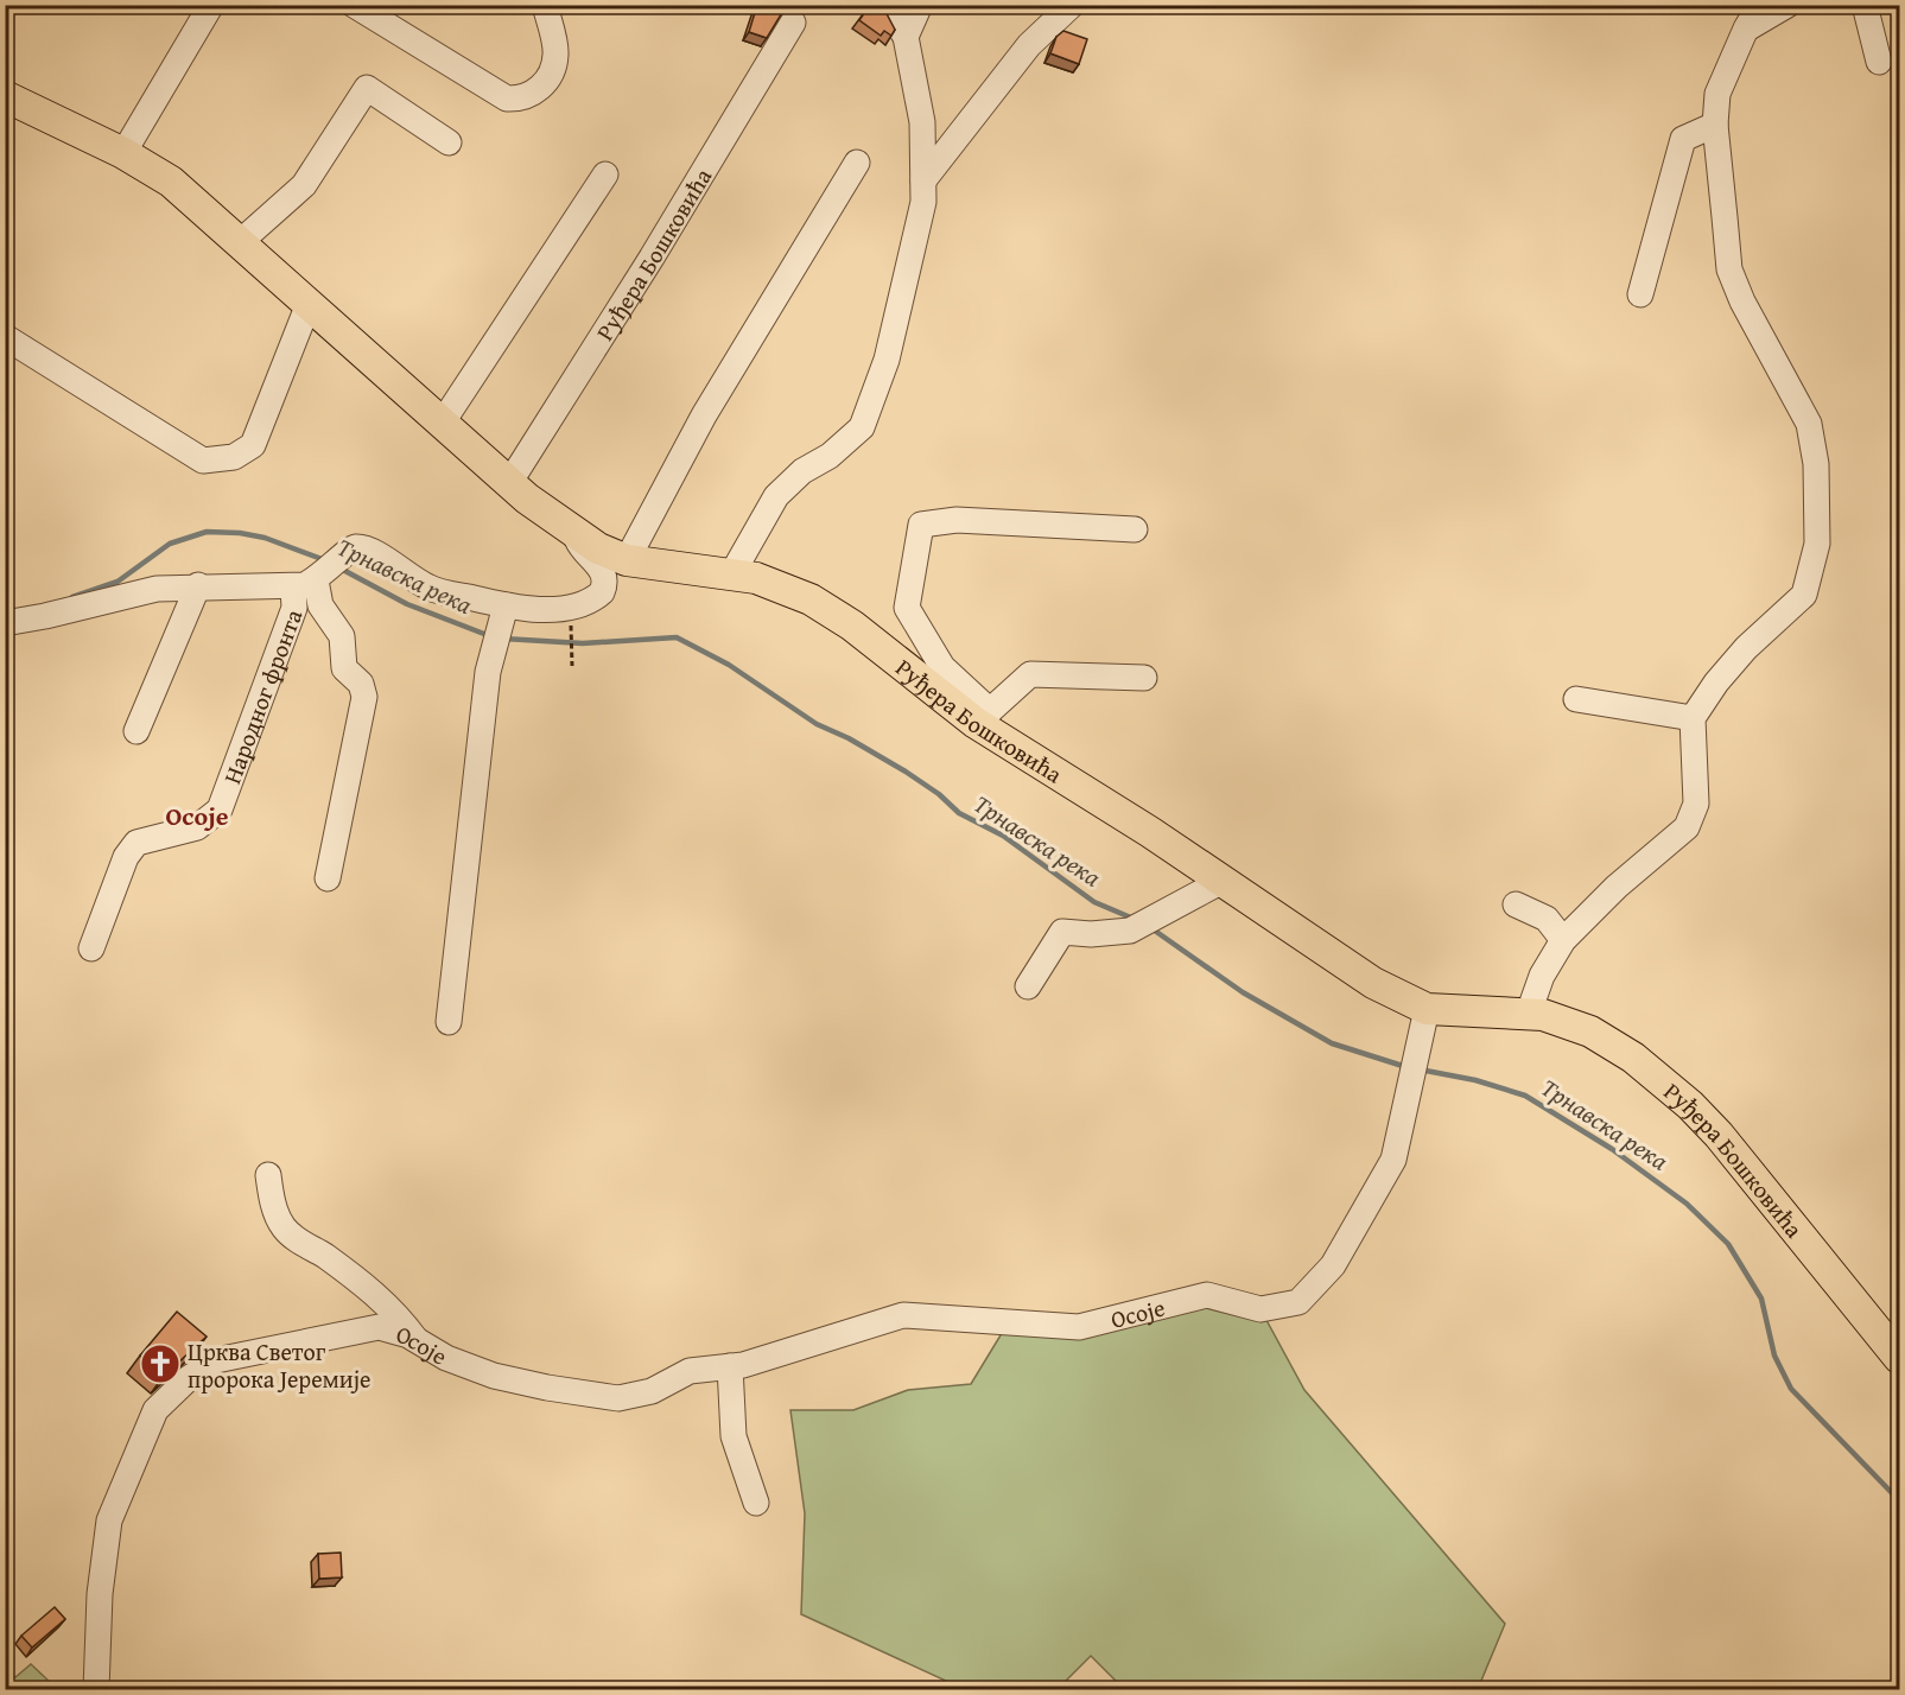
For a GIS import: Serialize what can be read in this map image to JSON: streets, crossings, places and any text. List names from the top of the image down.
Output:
{
  "streets": {
    "main road": ["Руђера Бошковића"],
    "street": ["Народног фронта", "Осоје"]
  },
  "crossings": [
    ["Руђера Бошковића", "Осоје"]
  ],
  "districts": ["Осоје"],
  "water": ["Трнавска река"],
  "places": {
    "church": ["Црква Светог пророка Јеремије"]
  }
}
